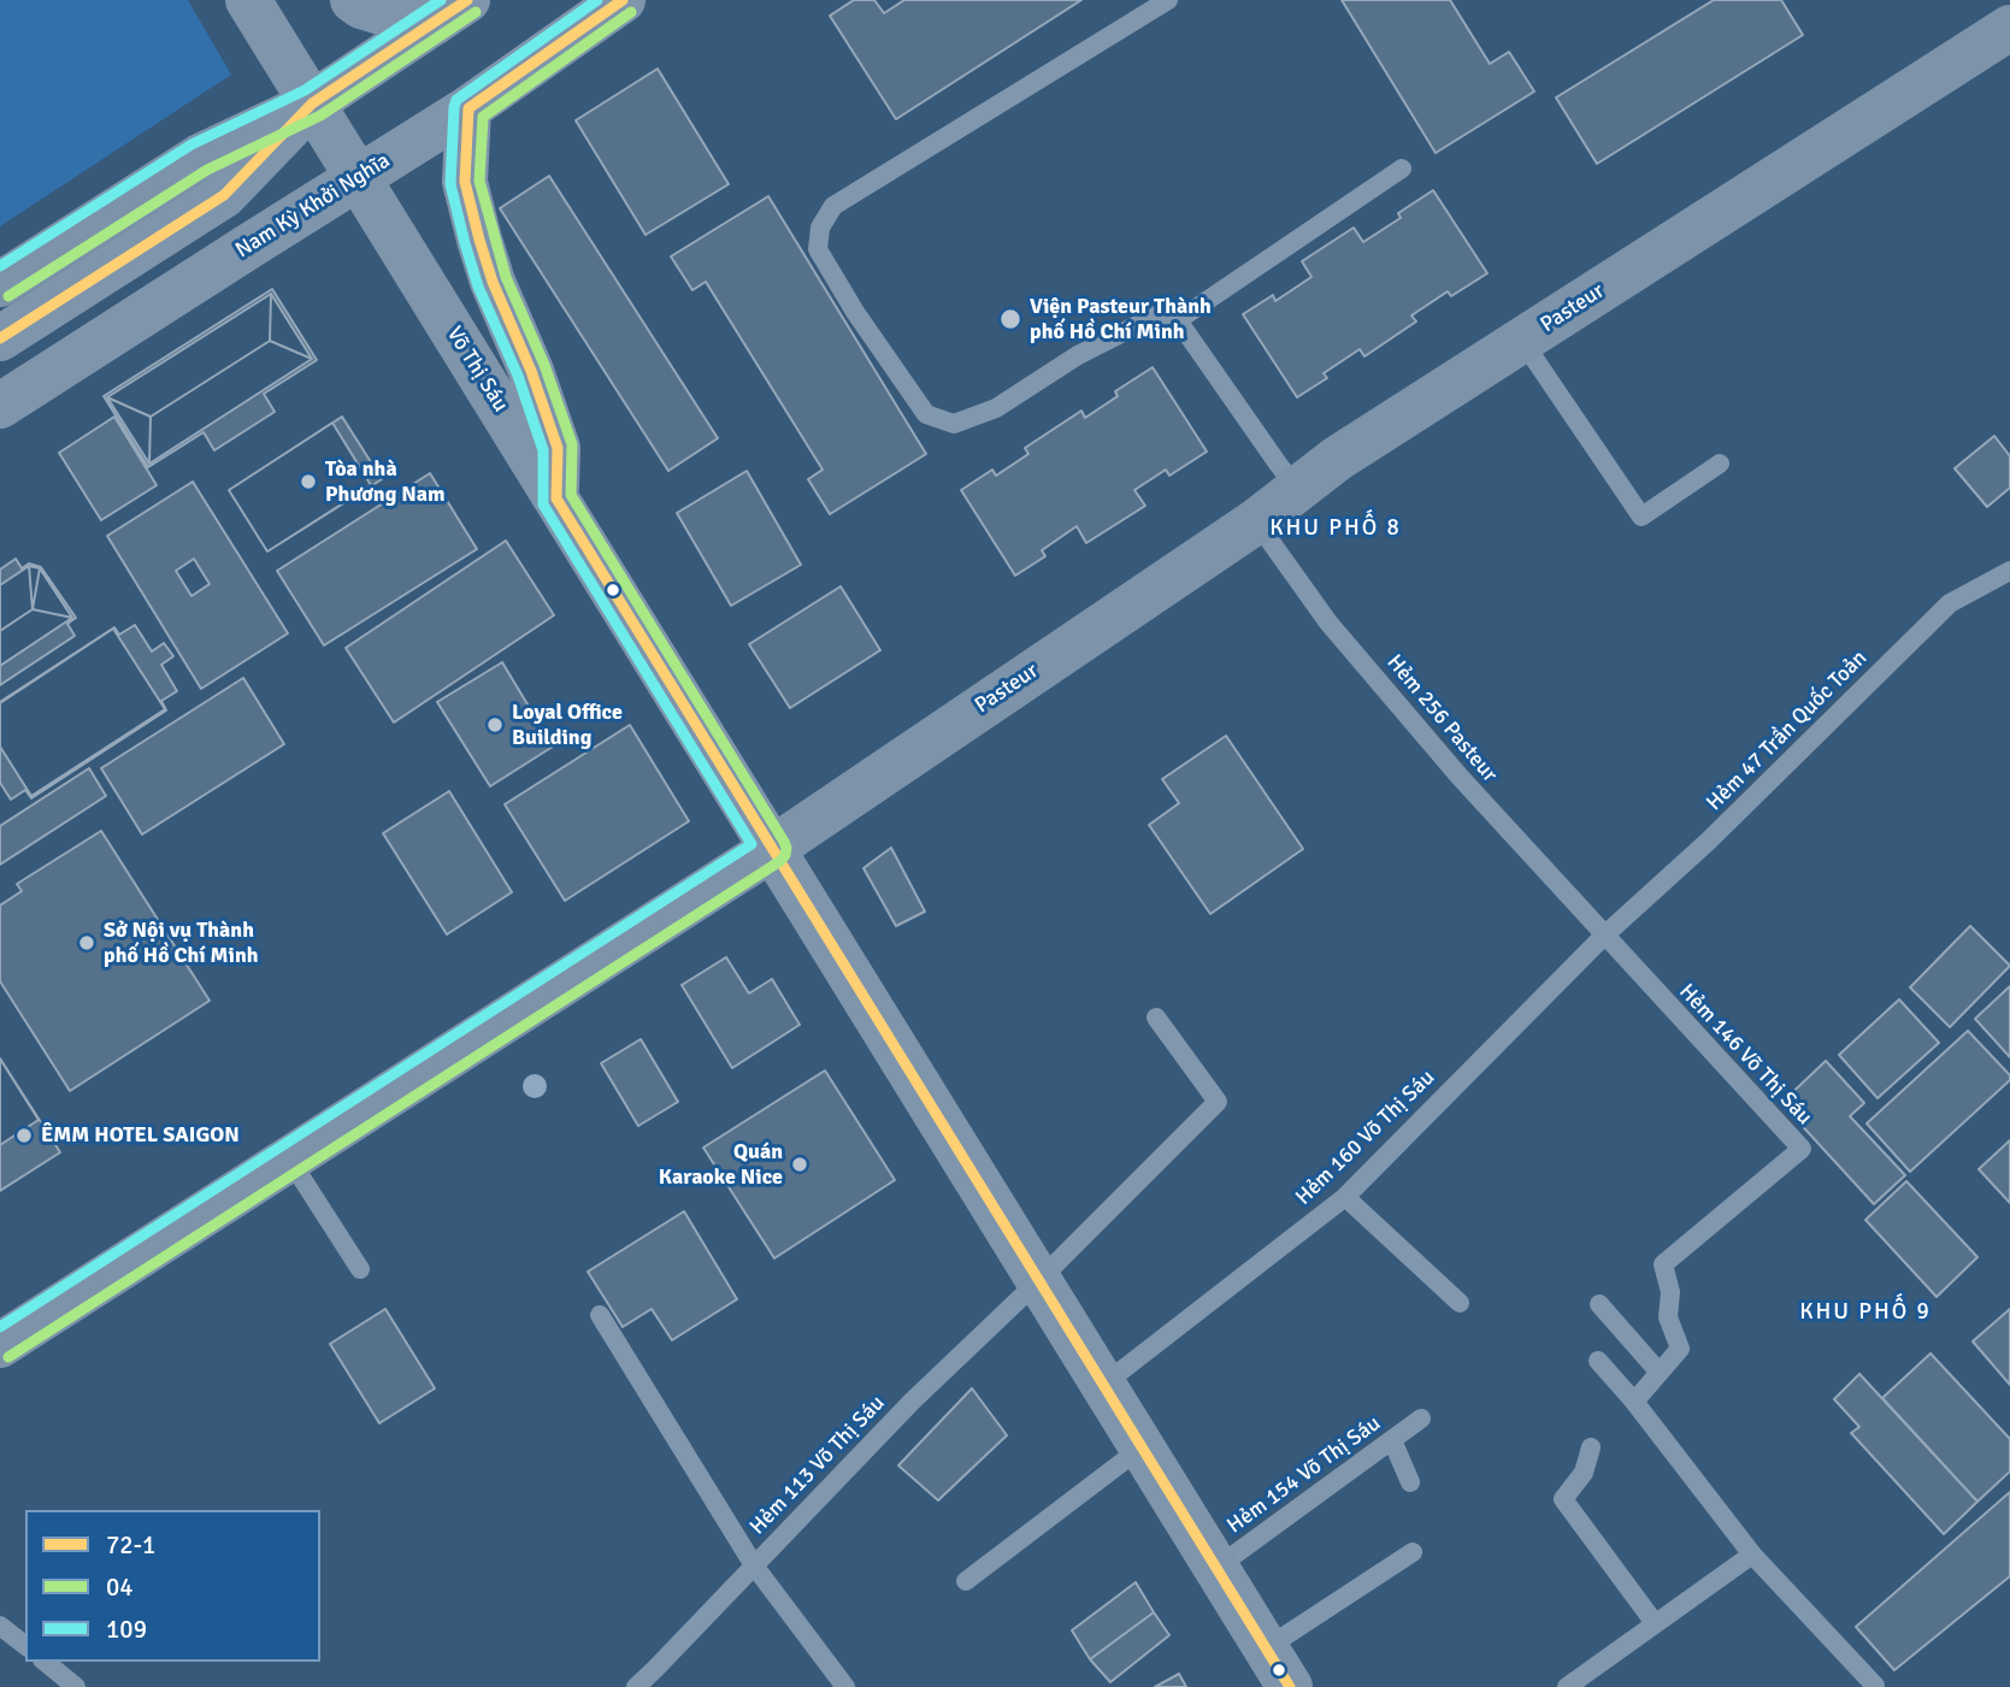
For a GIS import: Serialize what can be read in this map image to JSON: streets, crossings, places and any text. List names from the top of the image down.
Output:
{
  "streets": {
    "main road": ["Nam Kỳ Khởi Nghĩa", "Pasteur", "Võ Thị Sáu"],
    "lane": [
      "Hẻm 256 Pasteur",
      "Hẻm 47 Trần Quốc Toản",
      "Hẻm 146 Võ Thị Sáu",
      "Hẻm 160 Võ Thị Sáu",
      "Hẻm 113 Võ Thị Sáu",
      "Hẻm 154 Võ Thị Sáu"
    ]
  },
  "crossings": [
    ["Nam Kỳ Khởi Nghĩa", "Võ Thị Sáu"],
    ["Pasteur", "Võ Thị Sáu"],
    ["Pasteur", "Hẻm 256 Pasteur"],
    ["Võ Thị Sáu", "Hẻm 160 Võ Thị Sáu"],
    ["Võ Thị Sáu", "Hẻm 113 Võ Thị Sáu"],
    ["Võ Thị Sáu", "Hẻm 154 Võ Thị Sáu"],
    ["Hẻm 256 Pasteur", "Hẻm 47 Trần Quốc Toản"],
    ["Hẻm 256 Pasteur", "Hẻm 146 Võ Thị Sáu"],
    ["Hẻm 256 Pasteur", "Hẻm 160 Võ Thị Sáu"],
    ["Hẻm 47 Trần Quốc Toản", "Hẻm 146 Võ Thị Sáu"],
    ["Hẻm 47 Trần Quốc Toản", "Hẻm 160 Võ Thị Sáu"],
    ["Hẻm 146 Võ Thị Sáu", "Hẻm 160 Võ Thị Sáu"]
  ],
  "districts": ["KHU PHỐ 8", "KHU PHỐ 9"],
  "places": [
    "Viện Pasteur Thành phố Hồ Chí Minh",
    "Tòa nhà Phương Nam",
    "Loyal Office Building",
    "Sở Nội vụ Thành phố Hồ Chí Minh",
    "ÊMM HOTEL SAIGON",
    "Quán Karaoke Nice"
  ],
  "lines": ["transit line 72-1", "transit line 109", "transit line 04"],
  "legend": ["72-1", "04", "109"]
}
